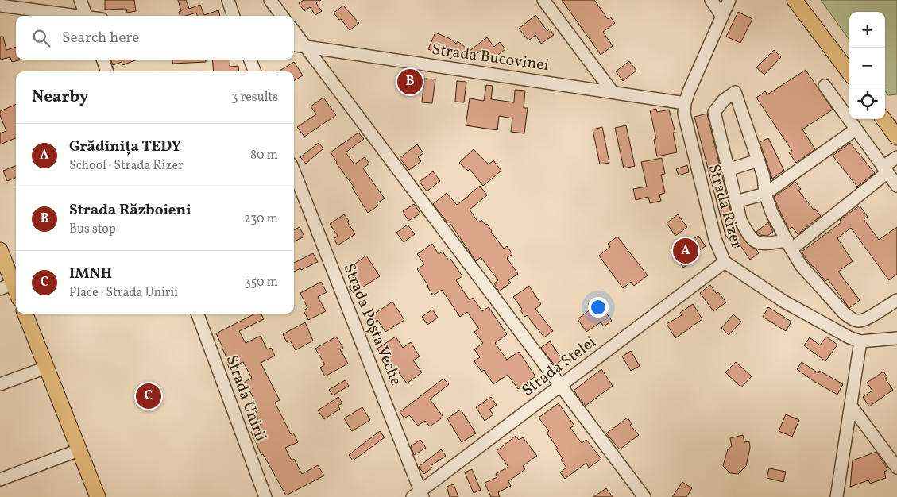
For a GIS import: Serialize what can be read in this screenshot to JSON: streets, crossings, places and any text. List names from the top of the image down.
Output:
{
  "streets": {
    "street": [
      "Strada Bucovinei",
      "Strada Rizer",
      "Strada Poșta Veche",
      "Strada Stelei",
      "Strada Unirii"
    ]
  },
  "crossings": [
    ["Strada Bucovinei", "Strada Rizer"],
    ["Strada Rizer", "Strada Stelei"],
    ["Strada Poșta Veche", "Strada Stelei"]
  ],
  "page": {
    "map_buttons": ["+", "−"],
    "search": "Search here",
    "pins": ["B", "A", "C"],
    "heading": ["Nearby", "3 results"],
    "list": [
      {
        "mark": "A",
        "name": "Grădinița TEDY",
        "note": "School · Strada Rizer",
        "value": "80 m"
      },
      {
        "mark": "B",
        "name": "Strada Războieni",
        "note": "Bus stop",
        "value": "230 m"
      },
      {
        "mark": "C",
        "name": "IMNH",
        "note": "Place · Strada Unirii",
        "value": "350 m"
      }
    ]
  }
}
